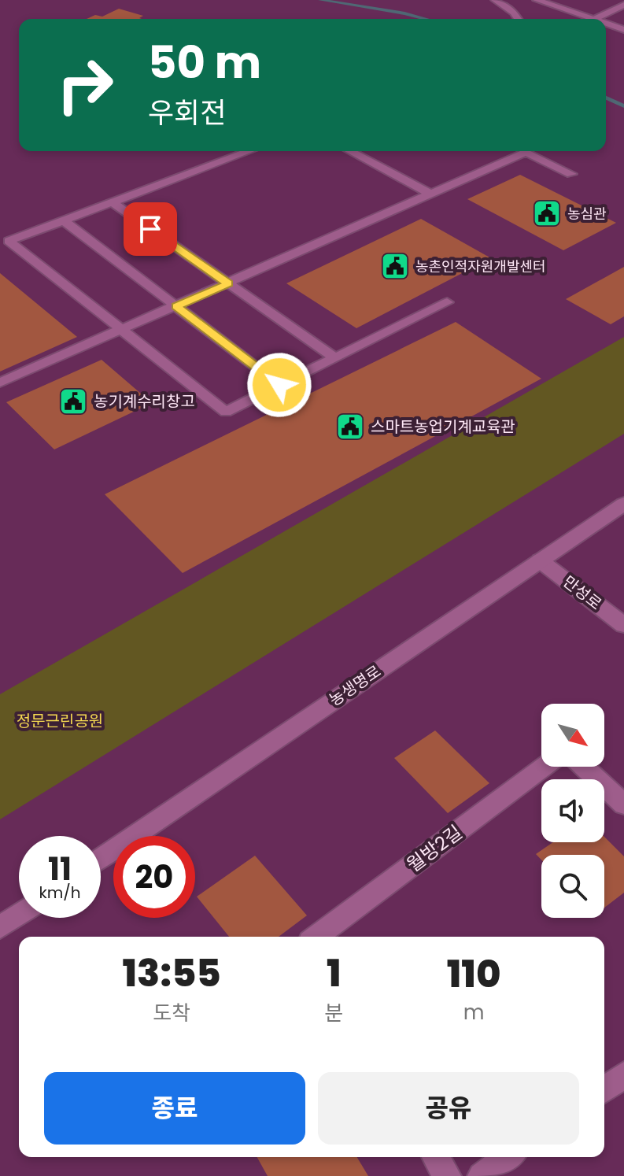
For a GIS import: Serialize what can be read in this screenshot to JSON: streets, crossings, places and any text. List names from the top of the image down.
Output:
{
  "streets": {
    "street": ["만성로", "농생명로", "월방2길"]
  },
  "crossings": [
    ["만성로", "농생명로"]
  ],
  "parks": ["정문근린공원"],
  "places": {
    "public building": [
      "농심관",
      "농촌인적자원개발센터",
      "농기계수리창고",
      "스마트농업기계교육관"
    ]
  },
  "north": "bottom right",
  "page": {
    "turn": ["50 m", "우회전"],
    "speed": "11 km/h",
    "limit": "20",
    "eta": [
      "13:55",
      "도착",
      "1",
      "분",
      "110",
      "m"
    ],
    "buttons": ["종료", "공유"]
  }
}
